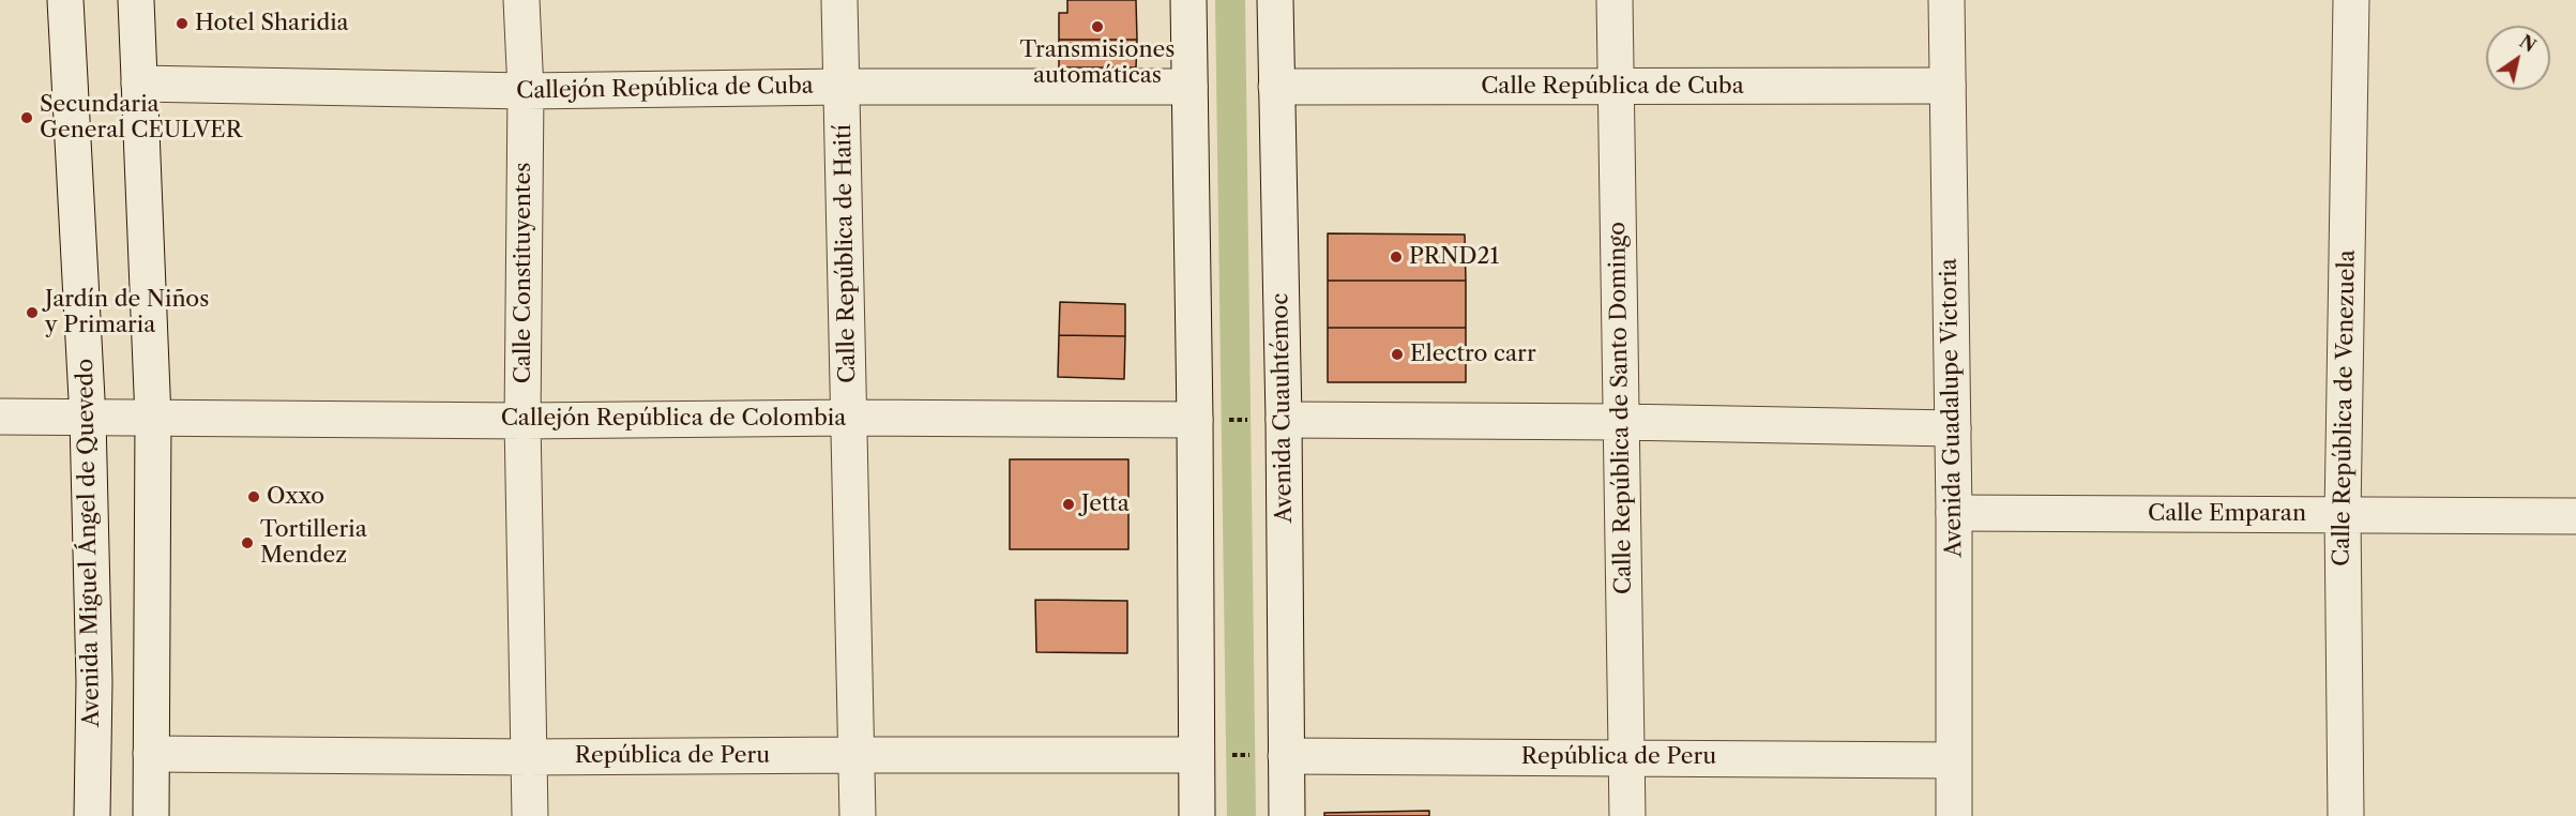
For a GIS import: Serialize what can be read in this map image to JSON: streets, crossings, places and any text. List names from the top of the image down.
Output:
{
  "streets": {
    "street": [
      "Calle República de Cuba",
      "Callejón República de Cuba",
      "Calle República de Haití",
      "Calle Constituyentes",
      "Avenida Cuauhtémoc",
      "Calle República de Santo Domingo",
      "Avenida Guadalupe Victoria",
      "Calle República de Venezuela",
      "Callejón República de Colombia",
      "Calle Emparan",
      "Avenida Miguel Ángel de Quevedo",
      "República de Peru"
    ]
  },
  "crossings": [
    ["Calle República de Cuba", "Avenida Cuauhtémoc"],
    ["Calle República de Cuba", "Calle República de Santo Domingo"],
    ["Calle República de Cuba", "Avenida Guadalupe Victoria"],
    ["Callejón República de Cuba", "Calle República de Haití"],
    ["Callejón República de Cuba", "Calle Constituyentes"],
    ["Calle República de Haití", "Callejón República de Colombia"],
    ["Calle República de Haití", "República de Peru"],
    ["Calle Constituyentes", "Callejón República de Colombia"],
    ["Calle Constituyentes", "República de Peru"],
    ["Avenida Cuauhtémoc", "República de Peru"],
    ["Calle República de Santo Domingo", "República de Peru"],
    ["Avenida Guadalupe Victoria", "Calle Emparan"],
    ["Avenida Guadalupe Victoria", "República de Peru"],
    ["Calle República de Venezuela", "Calle Emparan"],
    ["Callejón República de Colombia", "Avenida Miguel Ángel de Quevedo"]
  ],
  "places": [
    "Hotel Sharidia",
    "Transmisiones automáticas",
    "Secundaria General CEULVER",
    "PRND21",
    "Jardín de Niños y Primaria",
    "Electro carr",
    "Oxxo",
    "Jetta",
    "Tortilleria Mendez"
  ],
  "north": "top right"
}
